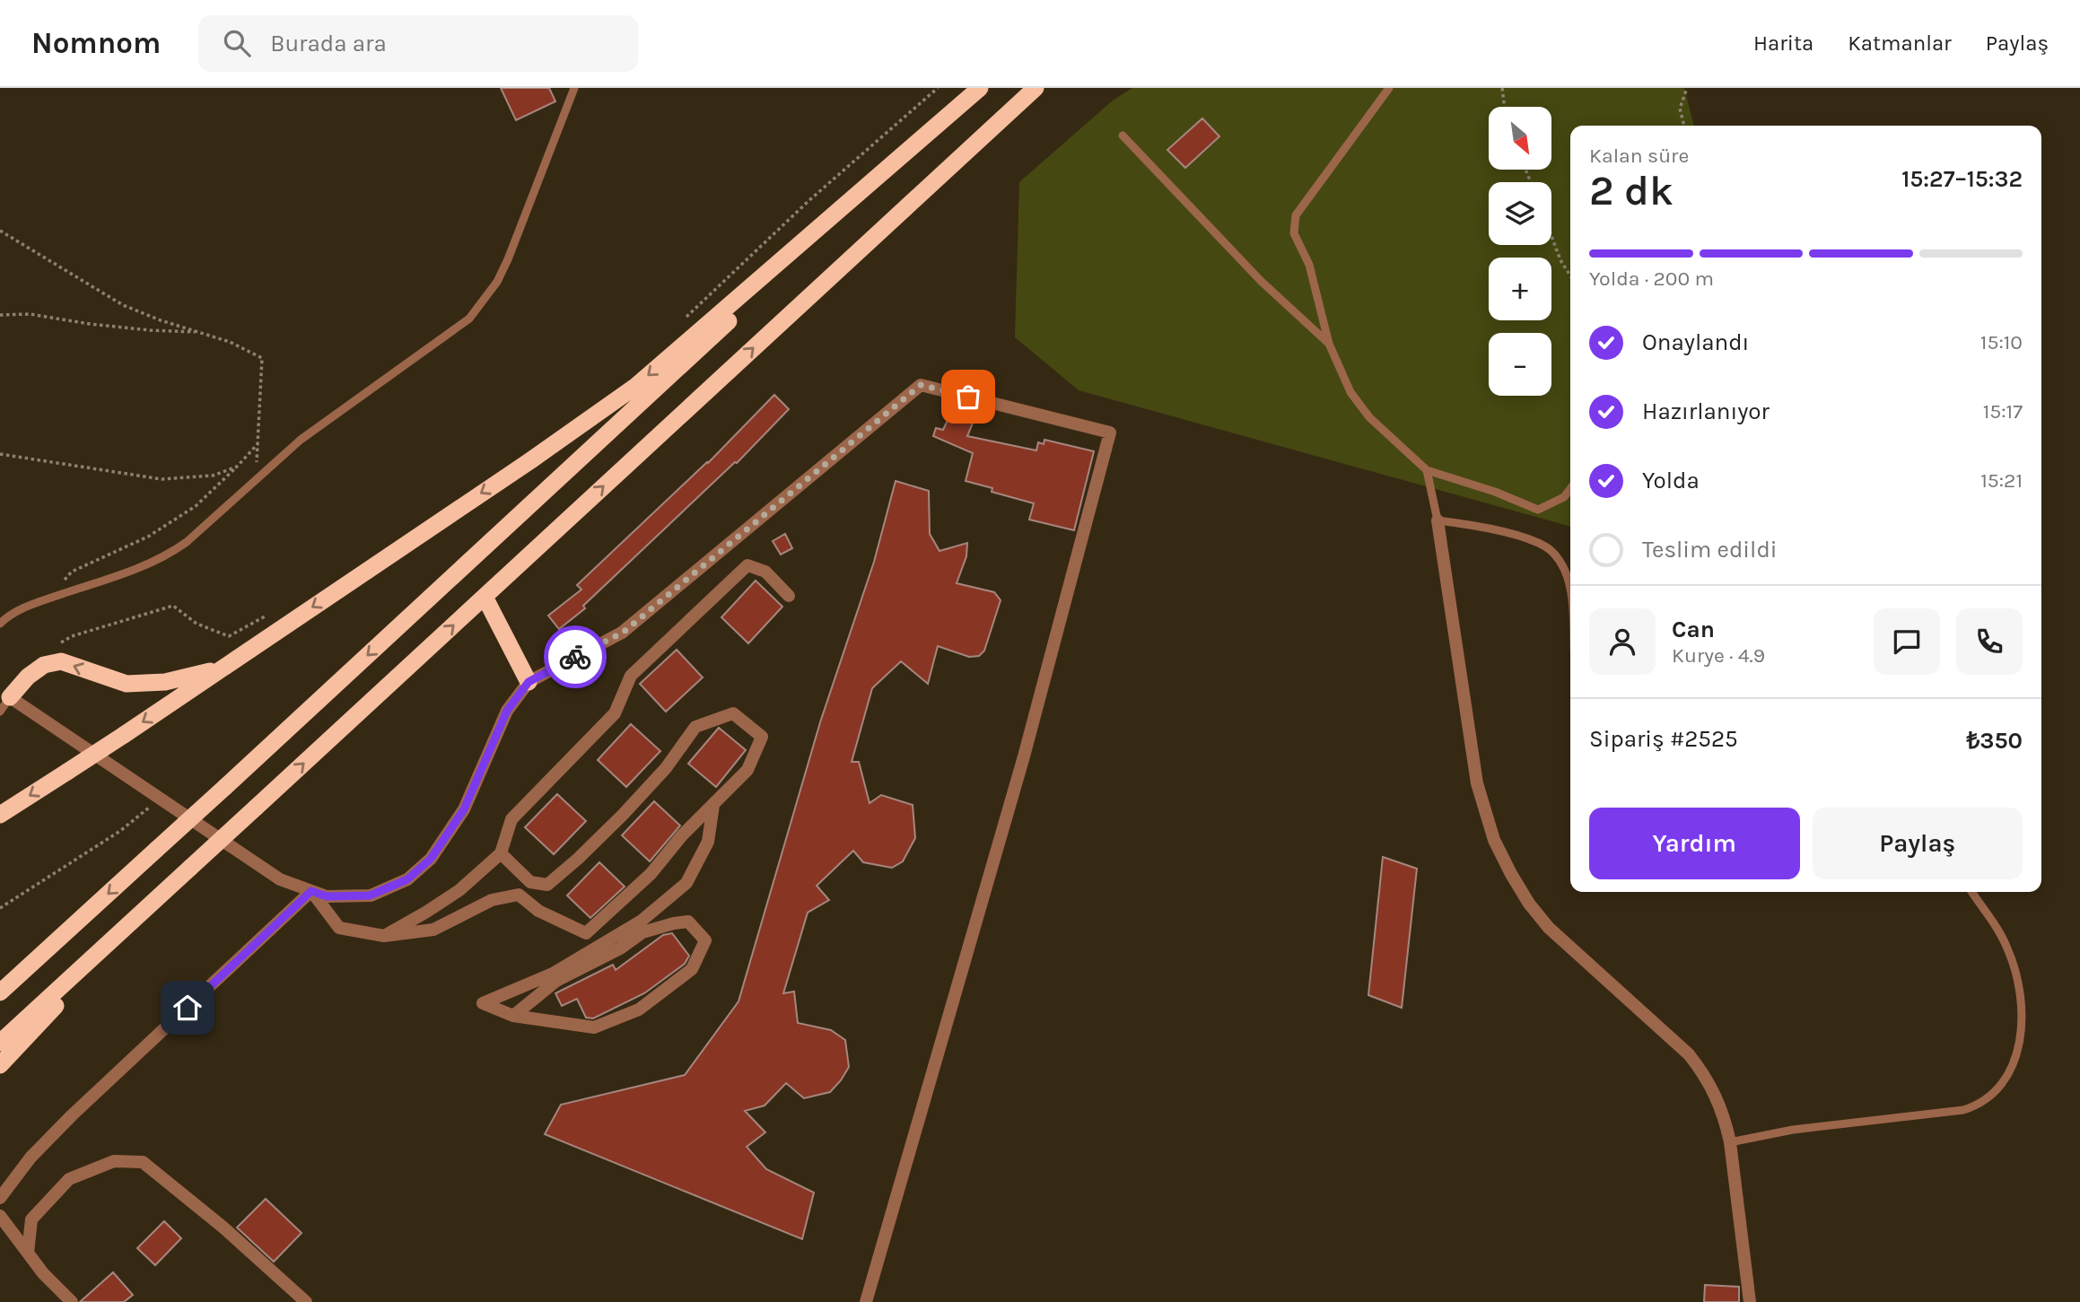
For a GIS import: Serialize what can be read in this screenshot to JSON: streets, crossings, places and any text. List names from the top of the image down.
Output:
{
  "north": "bottom right",
  "page": {
    "header": "Nomnom",
    "search": "Burada ara",
    "nav": ["Harita", "Katmanlar", "Paylaş"],
    "map_buttons": ["+", "−"],
    "heading": ["2 dk", "Kalan süre", "15:27–15:32"],
    "panel": [
      "Can",
      "Kurye · 4.9",
      "Sipariş #2525",
      "₺350"
    ],
    "bar": "Yolda · 200 m",
    "list": [
      ["Onaylandı", "15:10"],
      ["Hazırlanıyor", "15:17"],
      ["Yolda", "15:21"],
      "Teslim edildi"
    ],
    "buttons": ["Yardım", "Paylaş"]
  }
}
